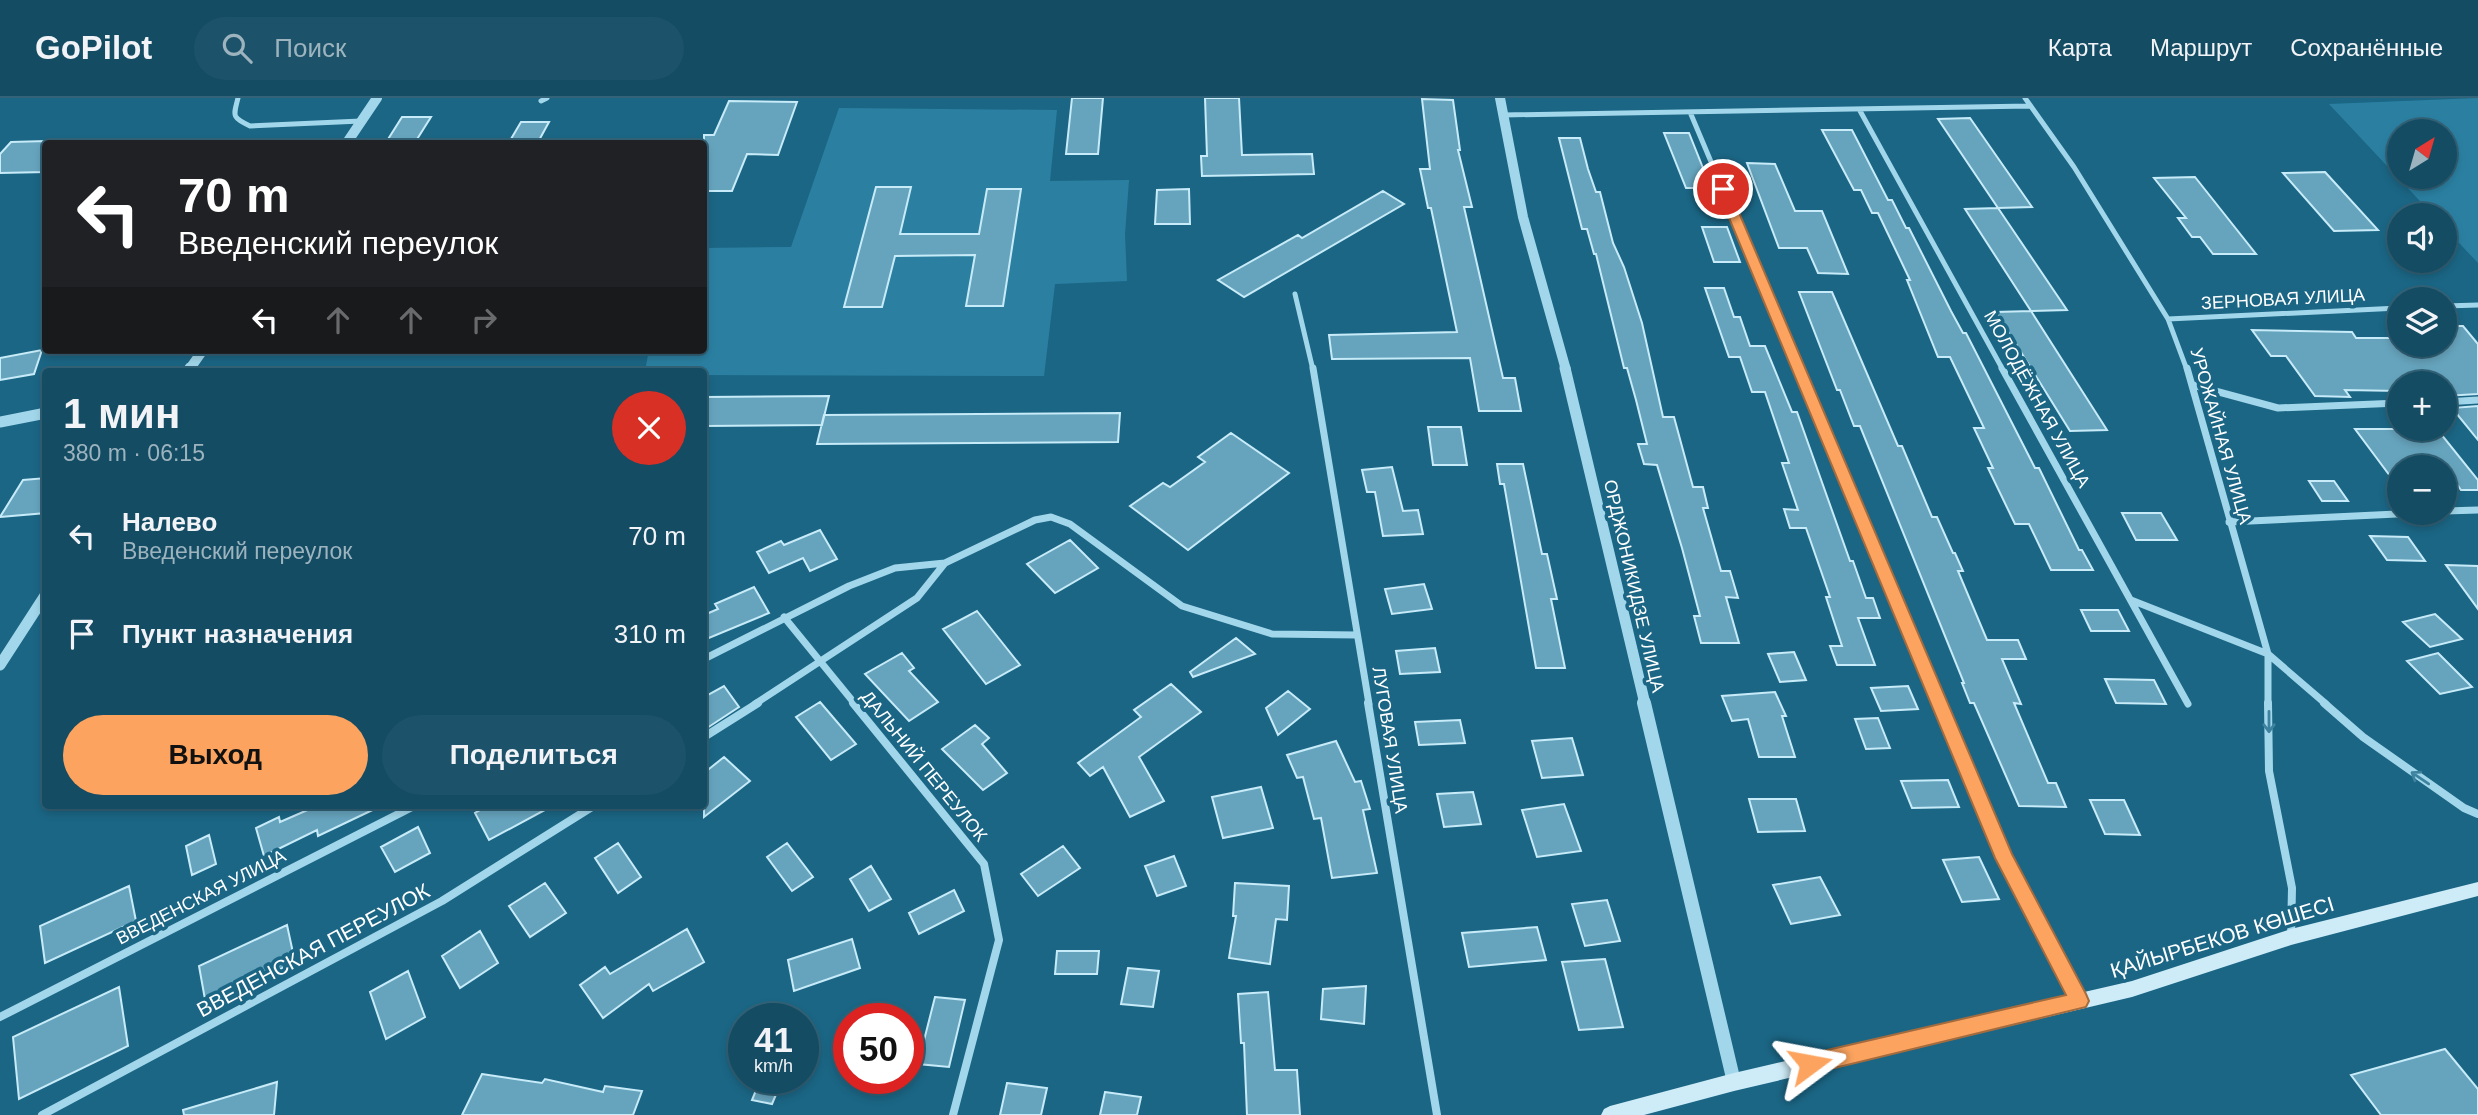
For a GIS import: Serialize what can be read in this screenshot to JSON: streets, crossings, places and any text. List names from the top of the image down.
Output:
{
  "streets": {
    "main road": ["ҚАЙЫРБЕКОВ КӨШЕСІ"],
    "street": [
      "ЗЕРНОВАЯ УЛИЦА",
      "МОЛОДЁЖНАЯ УЛИЦА",
      "УРОЖАЙНАЯ УЛИЦА",
      "ОРДЖОНИКИДЗЕ УЛИЦА",
      "ЛУГОВАЯ УЛИЦА",
      "ДАЛЬНИЙ ПЕРЕУЛОК",
      "ВВЕДЕНСКАЯ УЛИЦА",
      "ВВЕДЕНСКАЯ ПЕРЕУЛОК"
    ]
  },
  "crossings": [
    ["ЗЕРНОВАЯ УЛИЦА", "УРОЖАЙНАЯ УЛИЦА"],
    ["УРОЖАЙНАЯ УЛИЦА", "ҚАЙЫРБЕКОВ КӨШЕСІ"],
    ["ОРДЖОНИКИДЗЕ УЛИЦА", "ҚАЙЫРБЕКОВ КӨШЕСІ"]
  ],
  "north": "top right",
  "page": {
    "header": "GoPilot",
    "search": "Поиск",
    "nav": ["Карта", "Маршрут", "Сохранённые"],
    "map_buttons": ["+", "−"],
    "turn": ["70 m", "Введенский переулок"],
    "heading": ["1 мин", "380 m · 06:15"],
    "list": [
      {
        "name": "Налево",
        "note": "Введенский переулок",
        "value": "70 m"
      },
      {
        "name": "Пункт назначения",
        "value": "310 m"
      }
    ],
    "buttons": ["Выход", "Поделиться"],
    "speed": "41 km/h",
    "limit": "50"
  }
}
